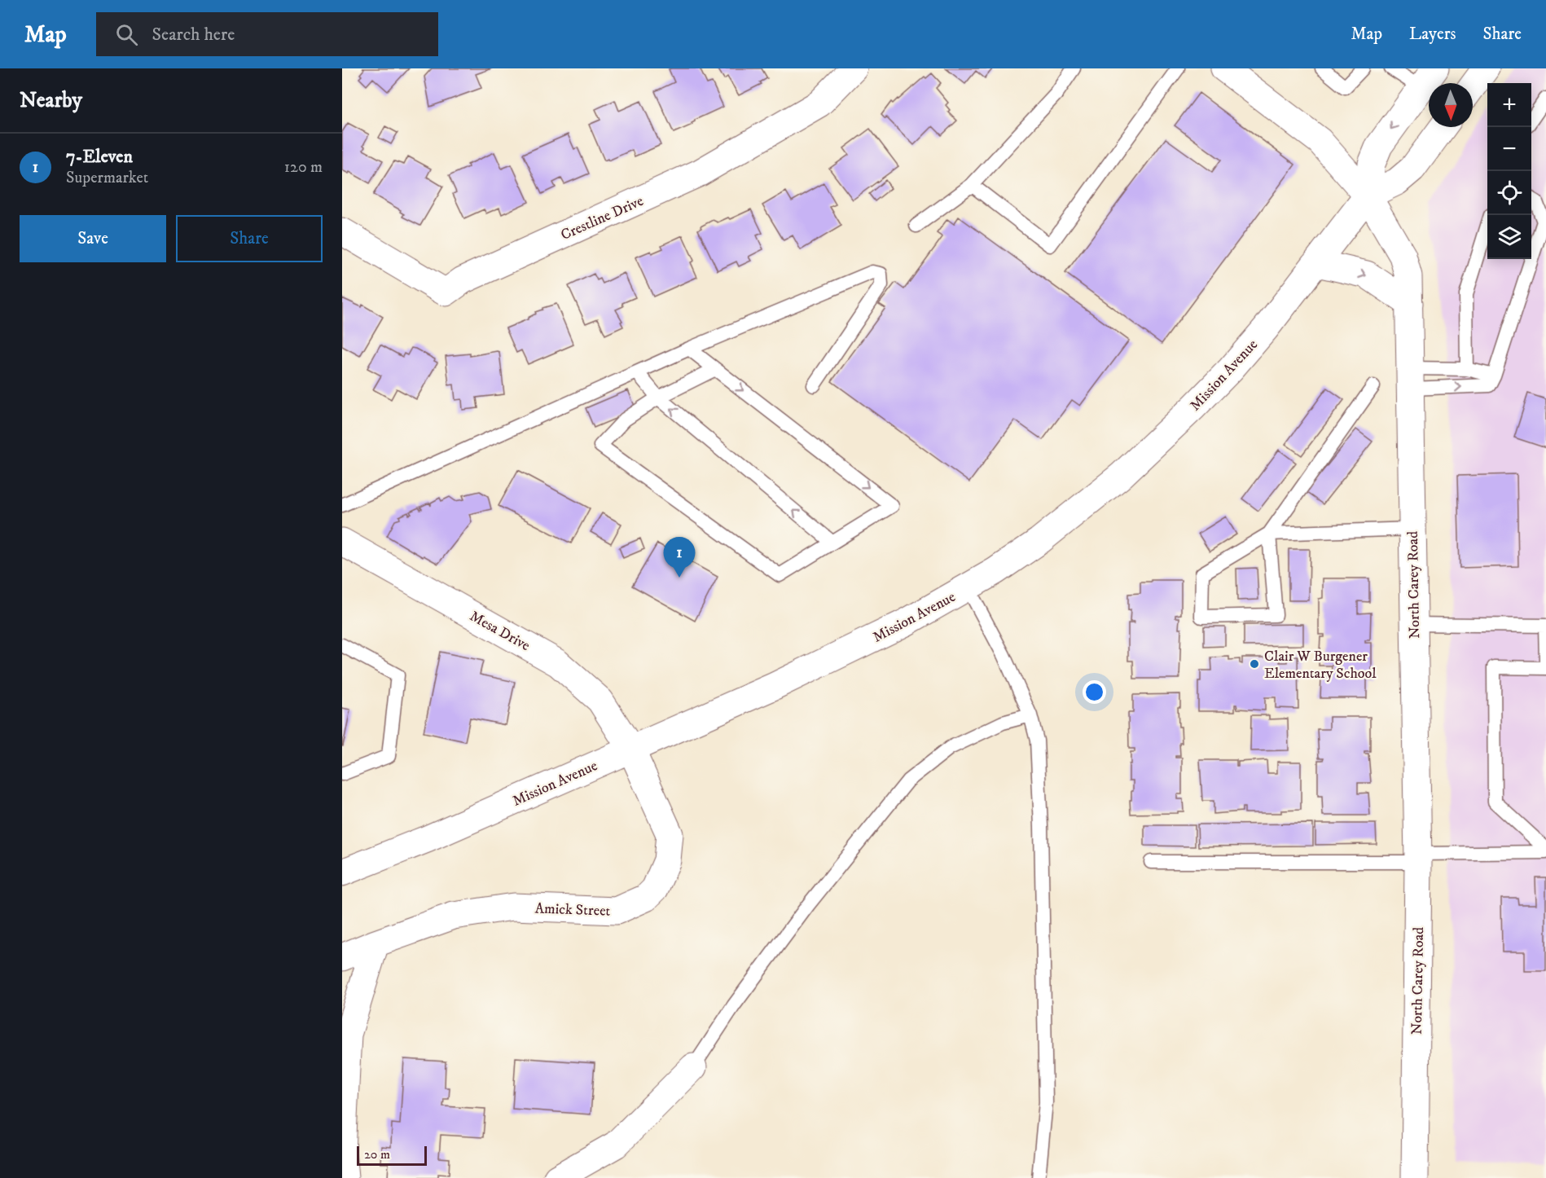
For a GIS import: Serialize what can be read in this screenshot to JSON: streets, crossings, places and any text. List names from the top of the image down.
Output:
{
  "streets": {
    "street": [
      "Crestline Drive",
      "Mission Avenue",
      "North Carey Road",
      "Mesa Drive",
      "Amick Street"
    ]
  },
  "crossings": [
    ["Mission Avenue", "North Carey Road"],
    ["Mission Avenue", "Mesa Drive"],
    ["Mission Avenue", "Amick Street"],
    ["Mesa Drive", "Amick Street"]
  ],
  "places": ["Clair W Burgener Elementary School"],
  "scale_bar": "20 m",
  "north": "bottom",
  "page": {
    "header": "Map",
    "search": "Search here",
    "nav": ["Map", "Layers", "Share"],
    "heading": "Nearby",
    "map_buttons": ["+", "−"],
    "list": [
      {
        "mark": "1",
        "name": "7-Eleven",
        "note": "Supermarket",
        "value": "120 m"
      }
    ],
    "buttons": ["Save", "Share"],
    "pins": "1",
    "scale": "20 m"
  }
}
